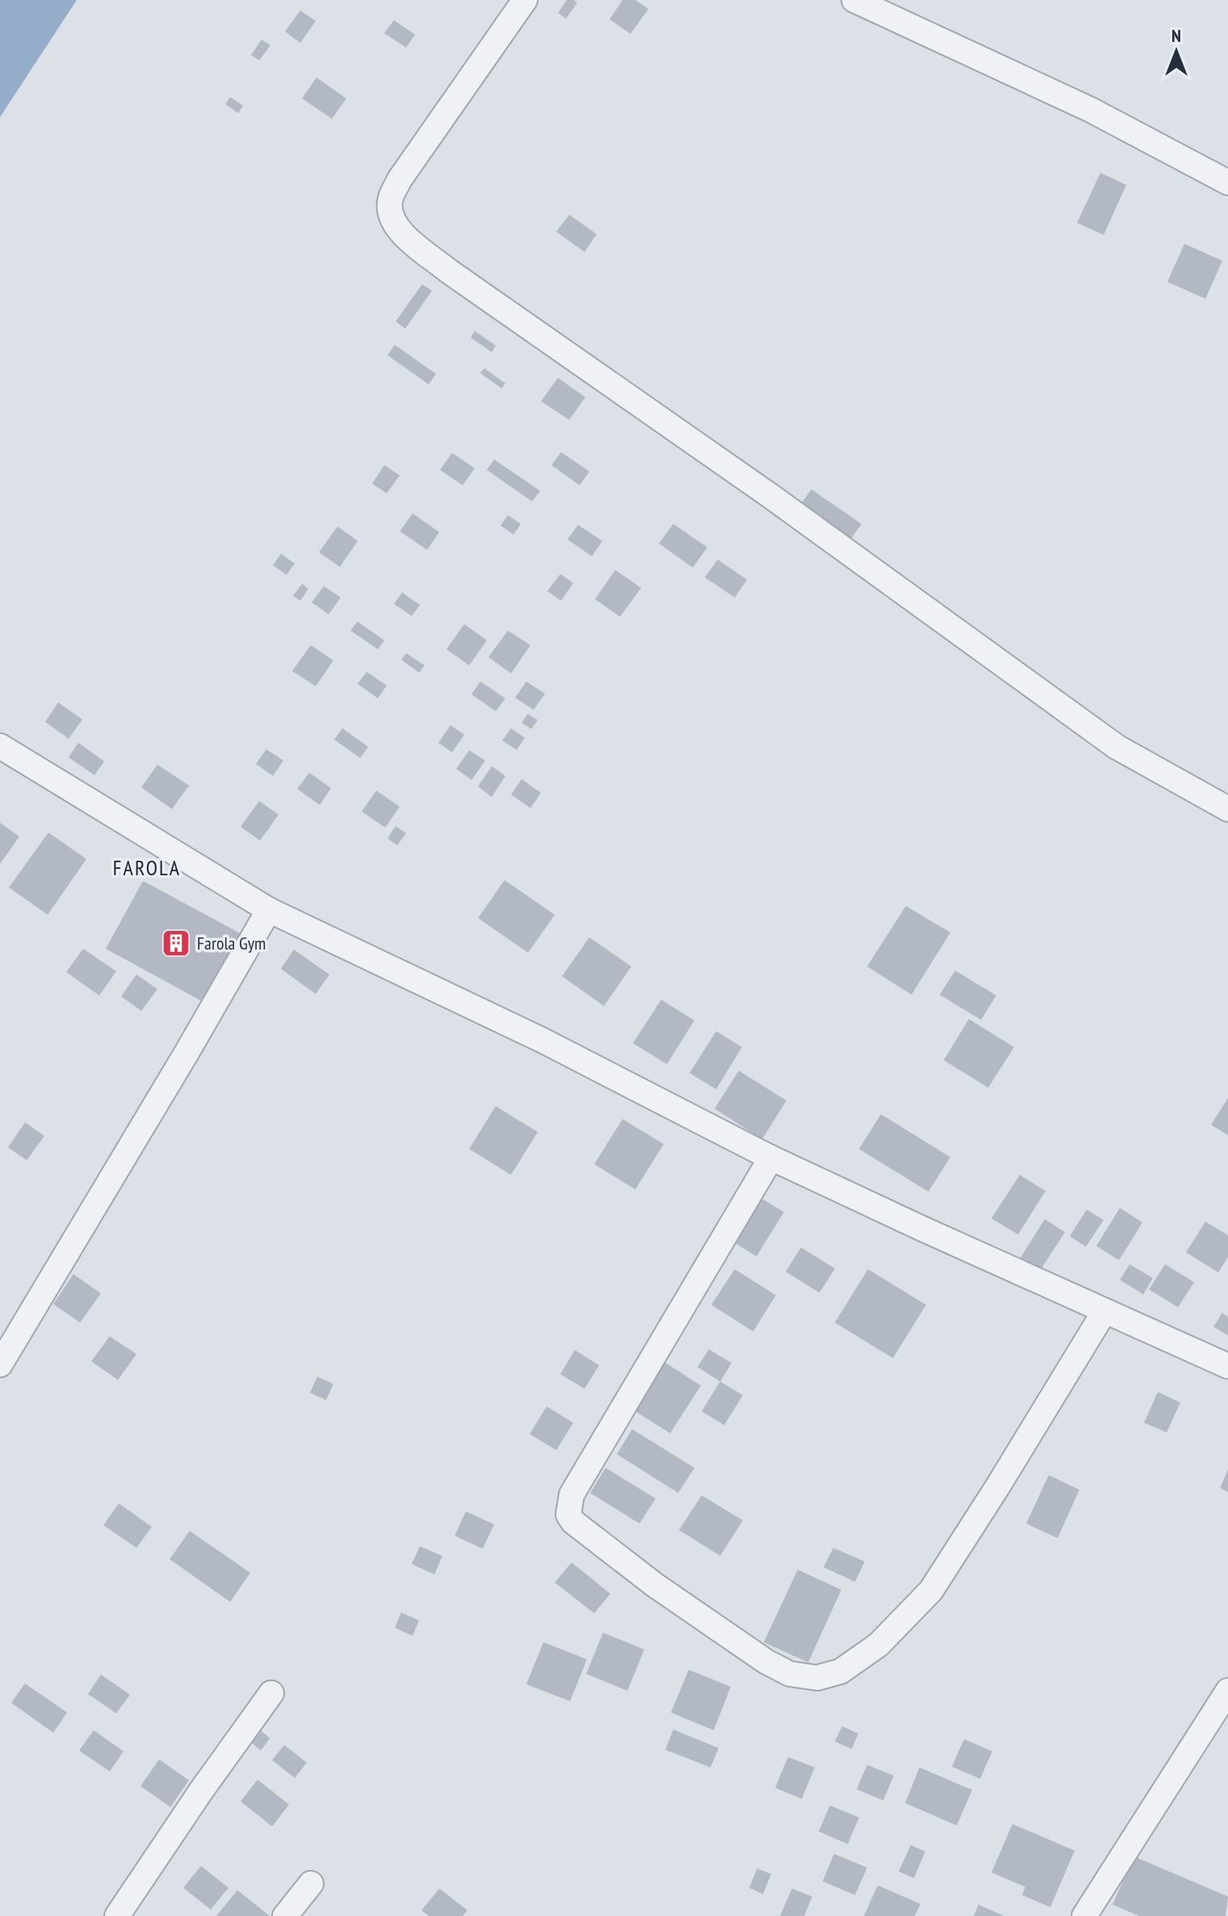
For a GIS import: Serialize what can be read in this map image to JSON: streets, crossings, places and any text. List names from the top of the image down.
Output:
{
  "districts": ["FAROLA"],
  "places": {
    "building": ["Farola Gym"]
  },
  "north": "top"
}
